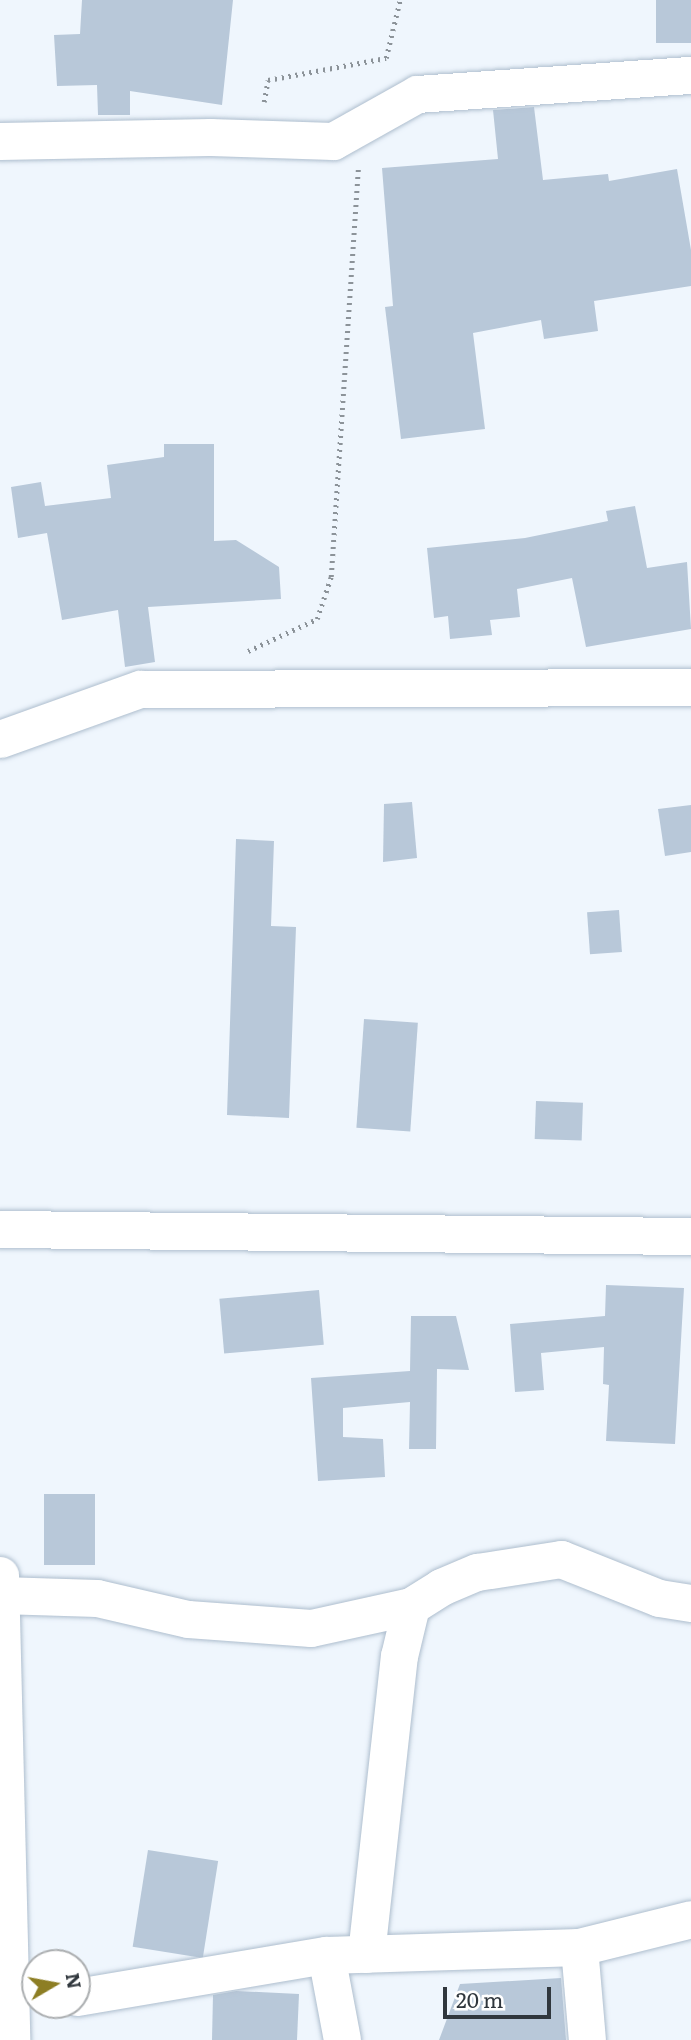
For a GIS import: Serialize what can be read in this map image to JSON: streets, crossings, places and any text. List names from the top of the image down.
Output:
{
  "scale_bar": "20 m",
  "north": "right"
}
